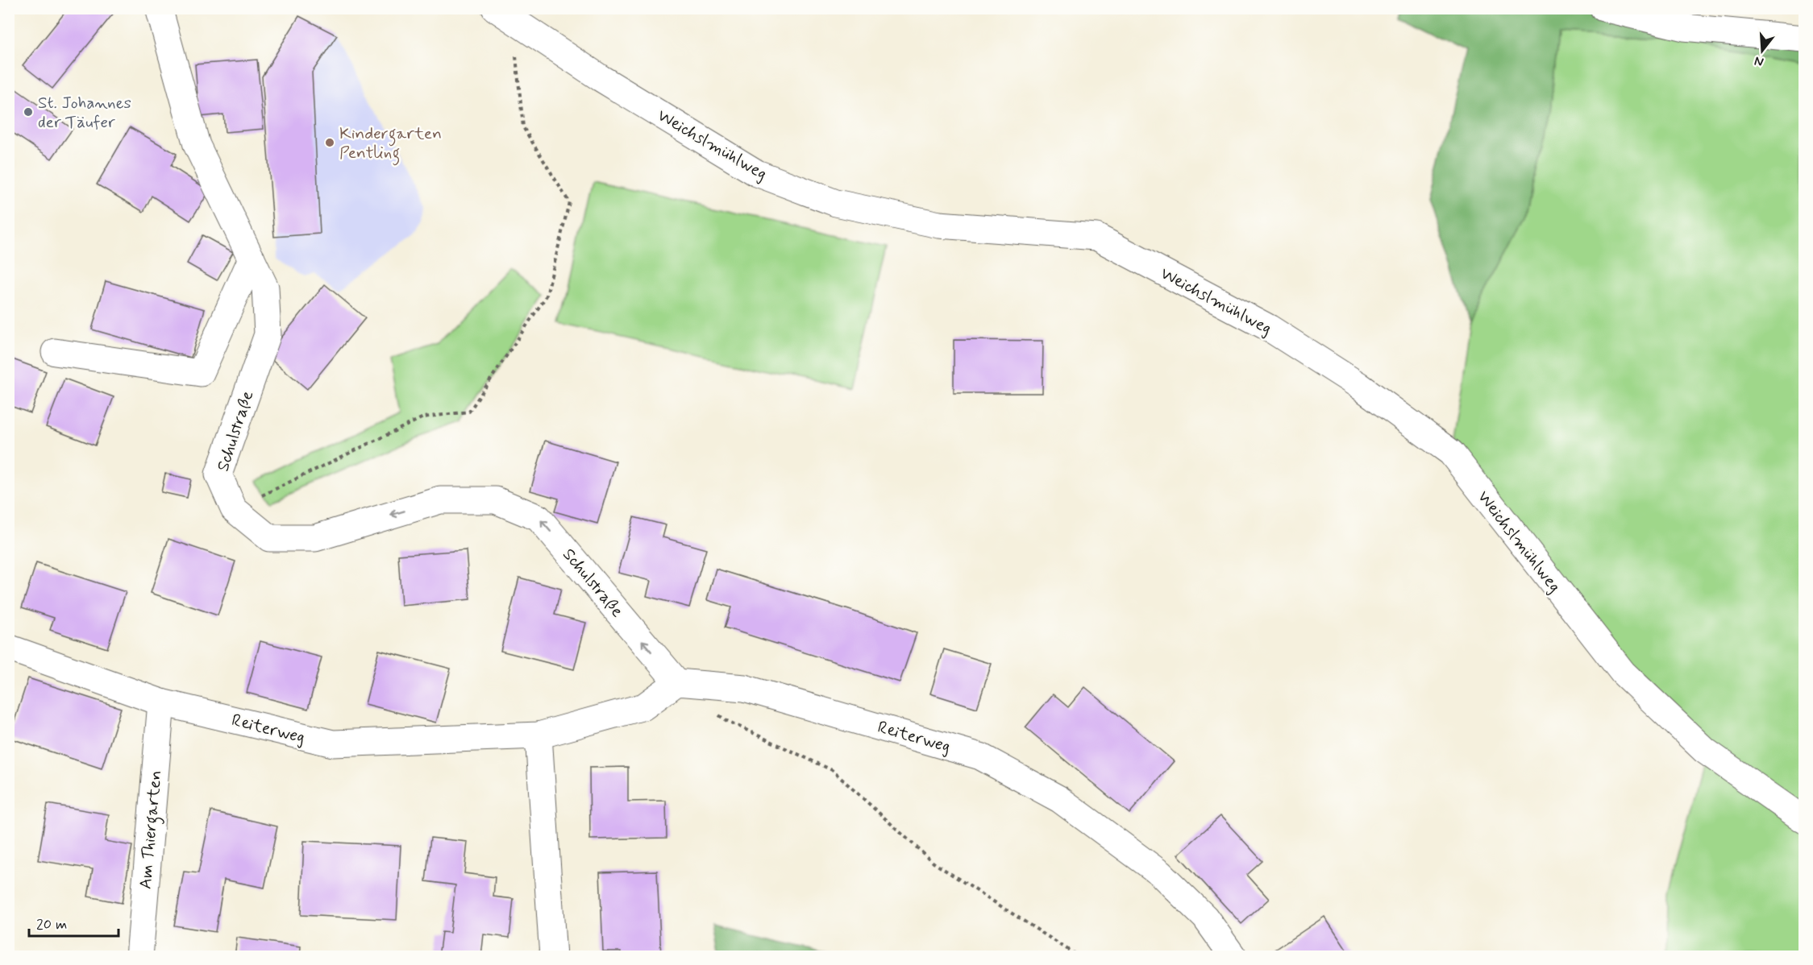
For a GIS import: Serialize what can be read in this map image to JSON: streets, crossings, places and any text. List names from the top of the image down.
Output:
{
  "streets": {
    "street": [
      "Weichslmühlweg",
      "Schulstraße",
      "Reiterweg",
      "Am Thiergarten"
    ]
  },
  "crossings": [
    ["Schulstraße", "Reiterweg"],
    ["Reiterweg", "Am Thiergarten"]
  ],
  "one_way": ["Schulstraße"],
  "places": ["St. Johannes der Täufer", "Kindergarten Pentling"],
  "scale_bar": "20 m",
  "north": "bottom"
}
